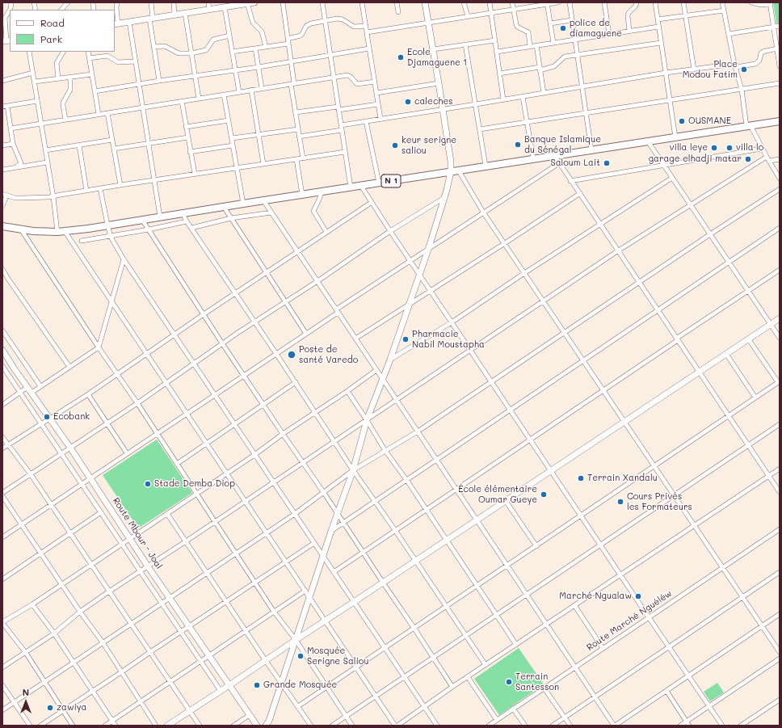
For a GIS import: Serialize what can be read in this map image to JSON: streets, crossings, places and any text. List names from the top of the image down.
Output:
{
  "streets": {
    "highway": ["N 1"],
    "main road": ["Route Mbour - Joal"],
    "street": ["Route Marché Nguéléw"]
  },
  "places": [
    "police de diamaguene",
    "Ecole Djamaguene 1",
    "Place Modou Fatim",
    "caleches",
    "OUSMANE",
    "Banque Islamique du Sénégal",
    "keur serigne saliou",
    "villa leye",
    "villa lo",
    "garage elhadji matar",
    "Saloum Lait",
    "Pharmacie Nabil Moustapha",
    "Poste de santé Varedo",
    "Ecobank",
    "Terrain Xandalu",
    "Stade Demba Diop",
    "École élémentaire Oumar Gueye",
    "Cours Privés les Formateurs",
    "Marché Ngualaw",
    "Mosquée Serigne Saliou",
    "Terrain Santesson",
    "Grande Mosquée",
    "zawiya"
  ],
  "legend": ["Road", "Park"],
  "north": "top"
}
